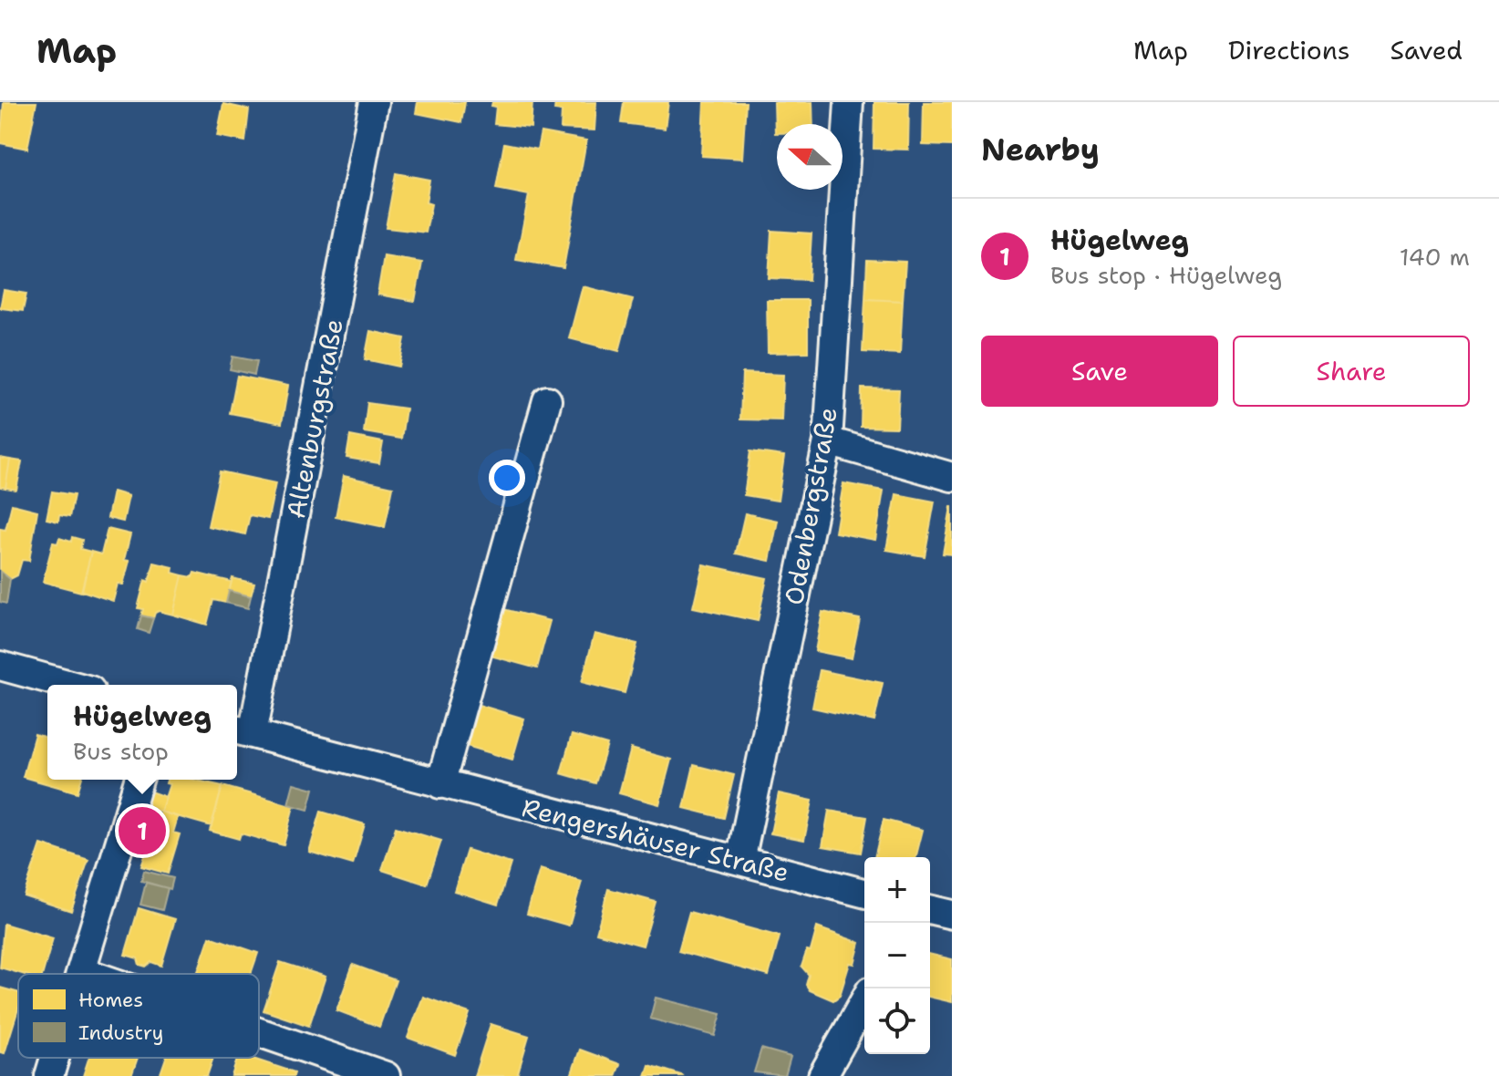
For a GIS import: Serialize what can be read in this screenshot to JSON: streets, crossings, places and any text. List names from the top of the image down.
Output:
{
  "streets": {
    "street": ["Altenburgstraße", "Odenbergstraße", "Rengershäuser Straße"]
  },
  "crossings": [
    ["Altenburgstraße", "Rengershäuser Straße"],
    ["Odenbergstraße", "Rengershäuser Straße"]
  ],
  "legend": ["Homes", "Industry"],
  "north": "left",
  "page": {
    "header": "Map",
    "nav": ["Map", "Directions", "Saved"],
    "heading": "Nearby",
    "list": [
      {
        "mark": "1",
        "name": "Hügelweg",
        "note": "Bus stop · Hügelweg",
        "value": "140 m"
      }
    ],
    "buttons": ["Save", "Share"],
    "popup": ["Hügelweg", "Bus stop"],
    "pins": "1",
    "map_buttons": ["+", "−"]
  }
}
